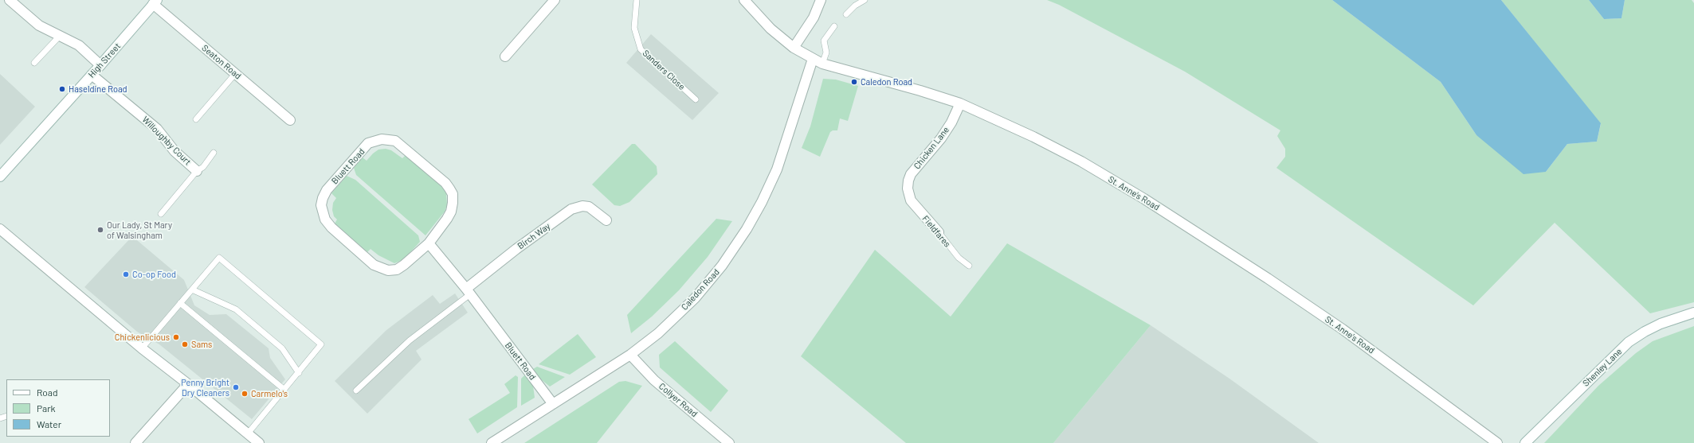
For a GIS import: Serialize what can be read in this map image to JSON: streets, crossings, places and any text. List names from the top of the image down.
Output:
{
  "streets": {
    "street": [
      "High Street",
      "Seaton Road",
      "Willoughby Court",
      "Chicken Lane",
      "Bluett Road",
      "St. Anne's Road",
      "Fieldfares",
      "Birch Way",
      "Caledon Road",
      "Shenley Lane",
      "Collyer Road"
    ],
    "lane": ["Sanders Close"]
  },
  "crossings": [
    ["High Street", "Seaton Road"],
    ["High Street", "Willoughby Court"],
    ["Chicken Lane", "St. Anne's Road"],
    ["Chicken Lane", "Fieldfares"],
    ["Bluett Road", "Birch Way"],
    ["Bluett Road", "Caledon Road"],
    ["St. Anne's Road", "Caledon Road"],
    ["Caledon Road", "Collyer Road"]
  ],
  "places": [
    "Caledon Road",
    "Haseldine Road",
    "Our Lady, St Mary of Walsingham",
    "Co-op Food",
    "Chickenlicious",
    "Sams",
    "Penny Bright Dry Cleaners",
    "Carmelo's"
  ],
  "legend": ["Road", "Park", "Water"]
}
